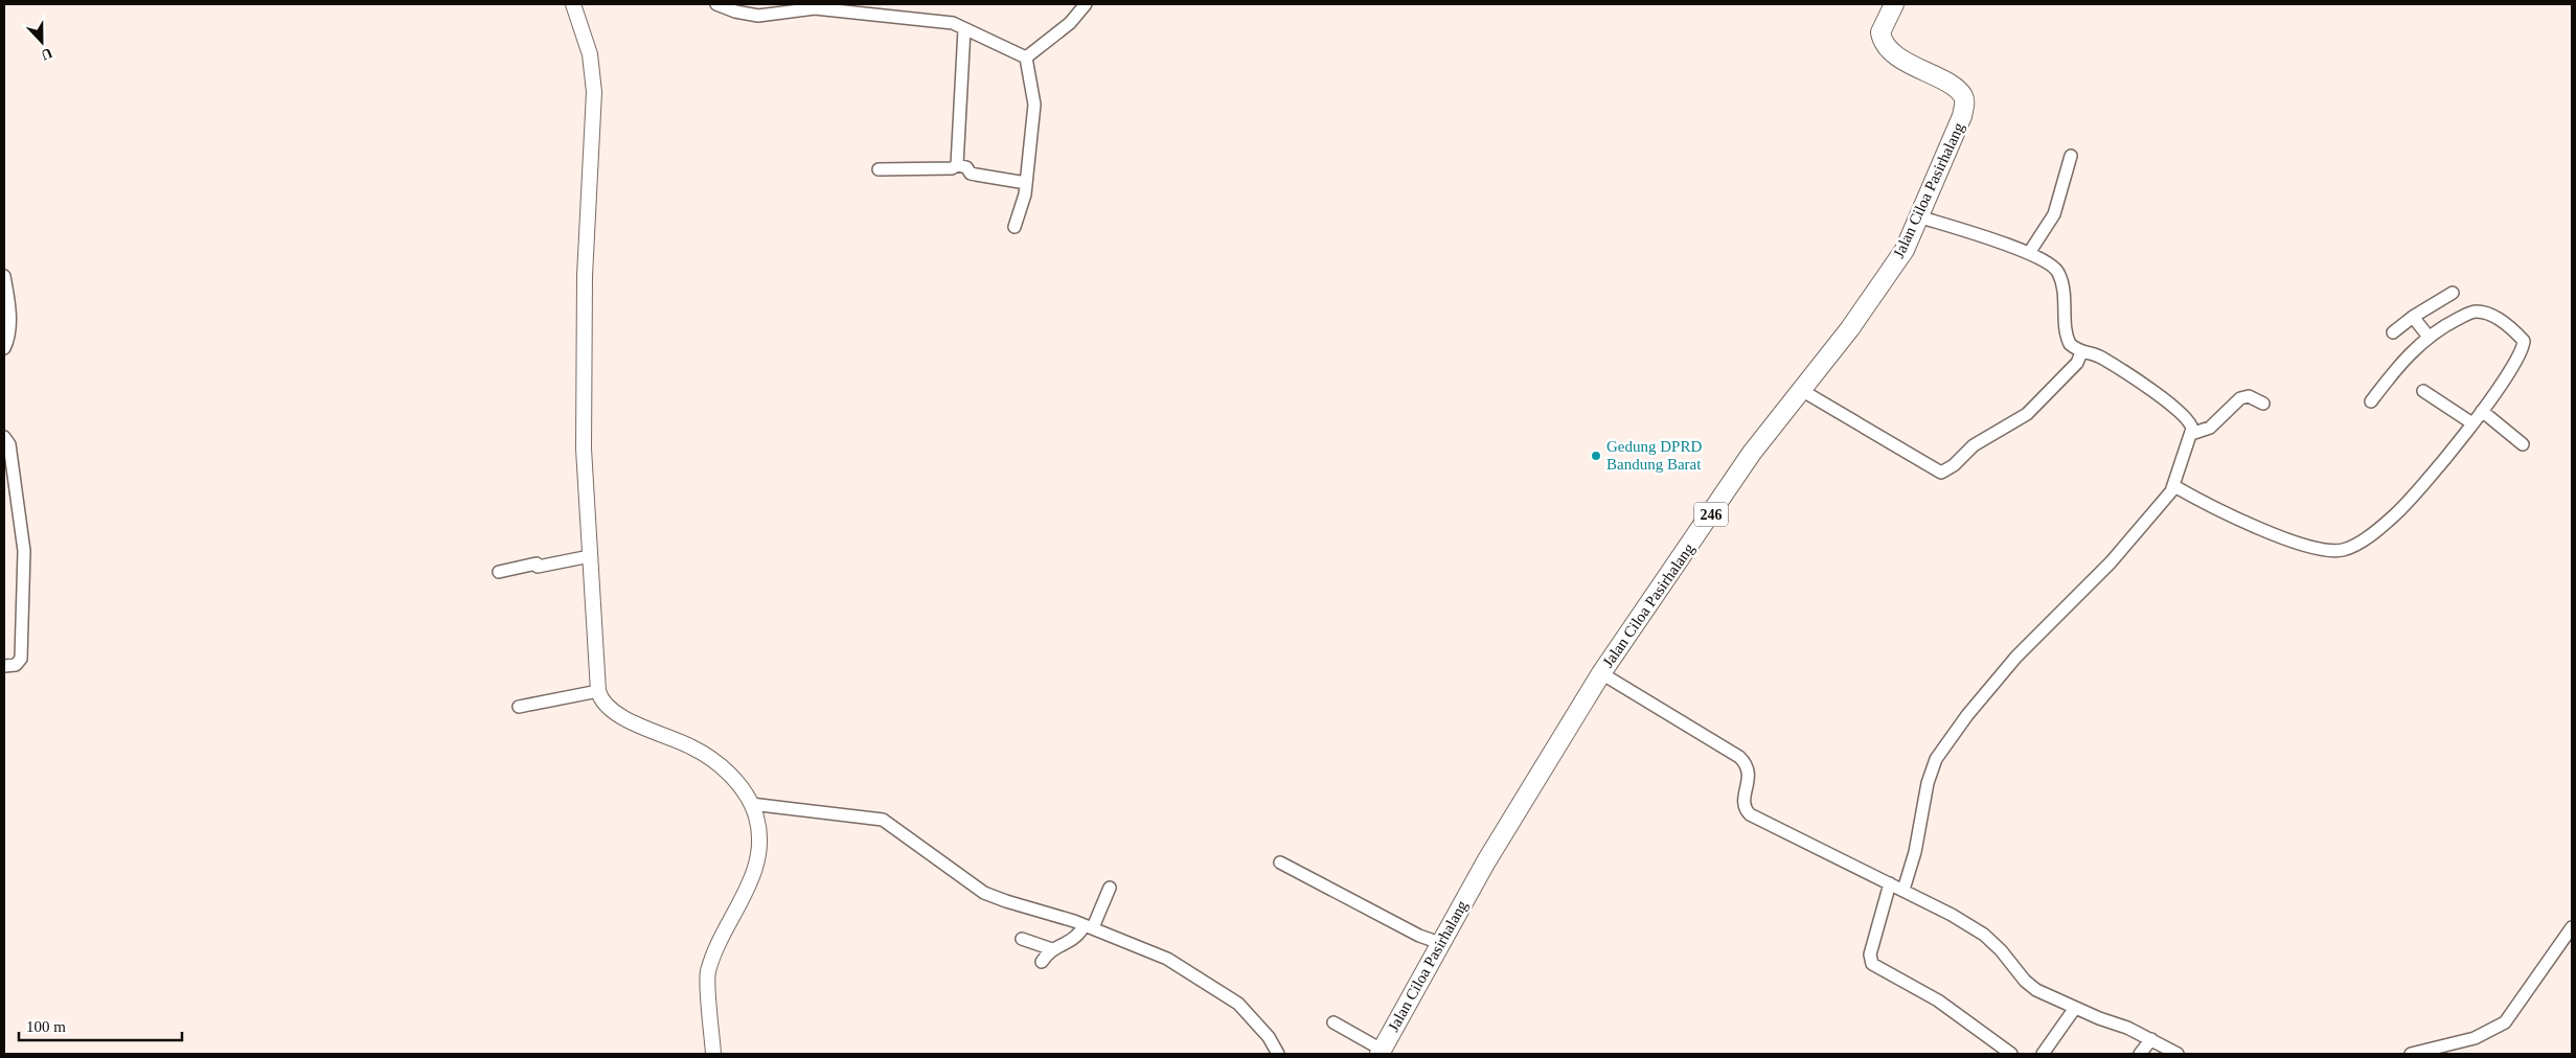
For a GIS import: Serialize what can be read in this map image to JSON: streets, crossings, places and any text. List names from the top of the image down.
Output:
{
  "streets": {
    "main road": ["Jalan Ciloa Pasirhalang", "246"]
  },
  "places": ["Gedung DPRD Bandung Barat"],
  "scale_bar": "100 m",
  "north": "bottom"
}
